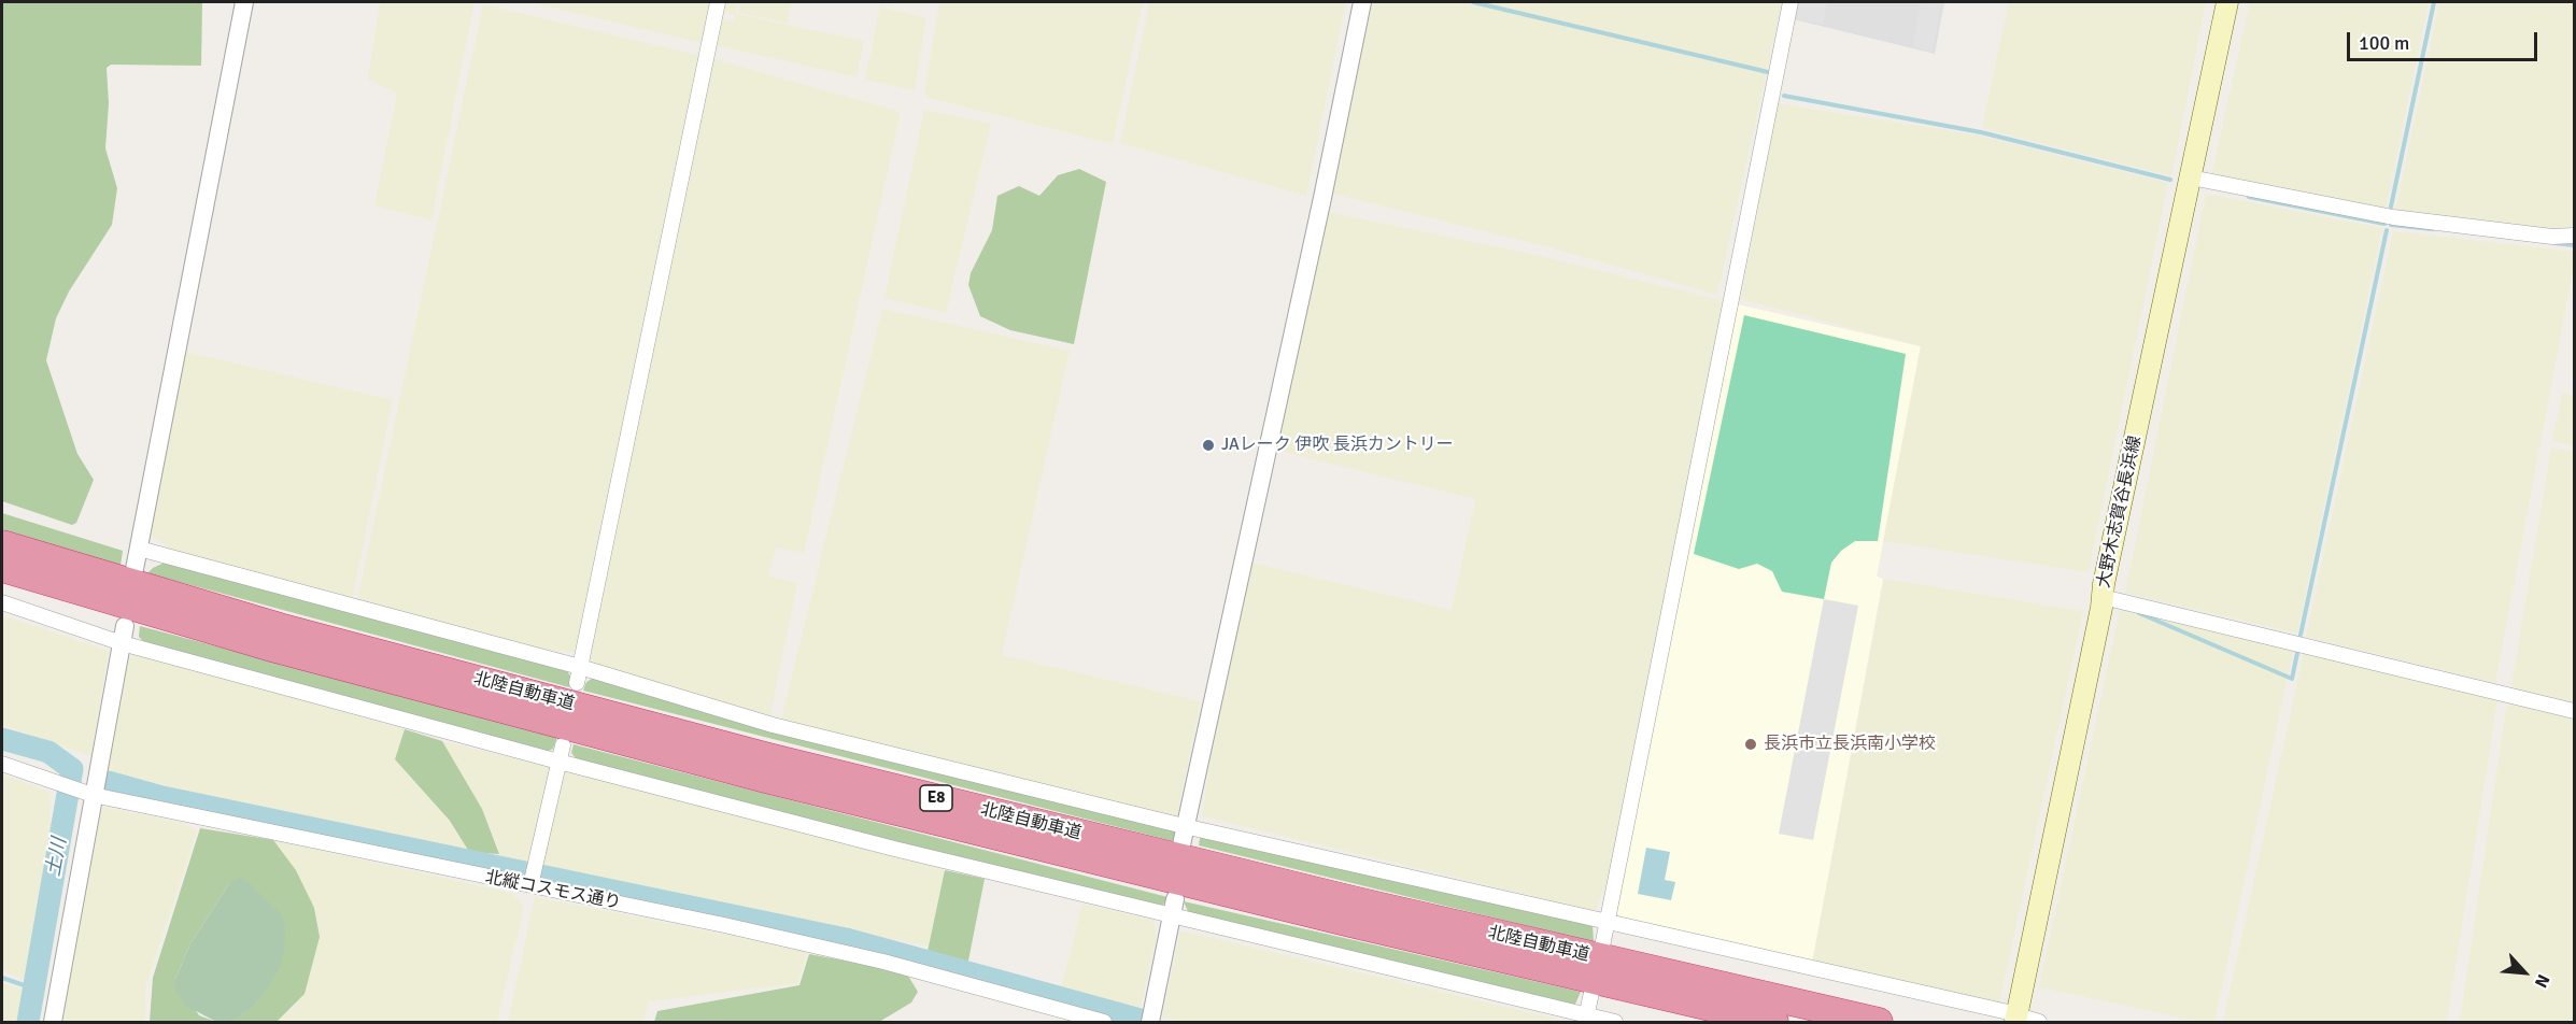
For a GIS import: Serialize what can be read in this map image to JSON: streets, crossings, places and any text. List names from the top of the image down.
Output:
{
  "streets": {
    "highway": ["北陸自動車道", "E8"],
    "main road": ["大野木志賀谷長浜線"],
    "street": ["北縦コスモス通り"]
  },
  "water": ["土川"],
  "places": ["JAレーク 伊吹 長浜カントリー", "長浜市立長浜南小学校"],
  "scale_bar": "100 m",
  "north": "bottom right"
}
